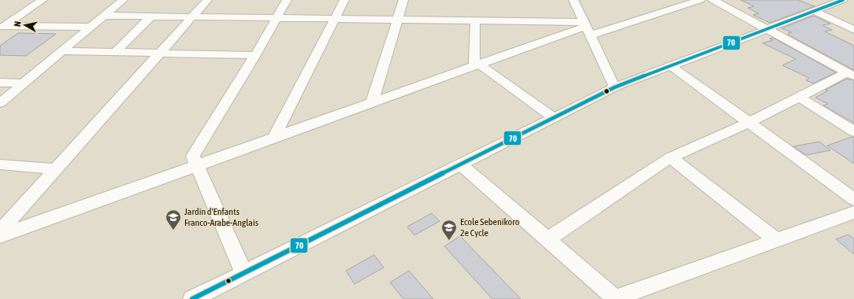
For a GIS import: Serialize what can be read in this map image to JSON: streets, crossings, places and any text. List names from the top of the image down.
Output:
{
  "places": {
    "school or university": ["Jardin d'Enfants Franco-Arabe-Anglais", "Ecole Sebenikoro 2e Cycle"]
  },
  "lines": ["transit line 70"],
  "north": "left"
}
